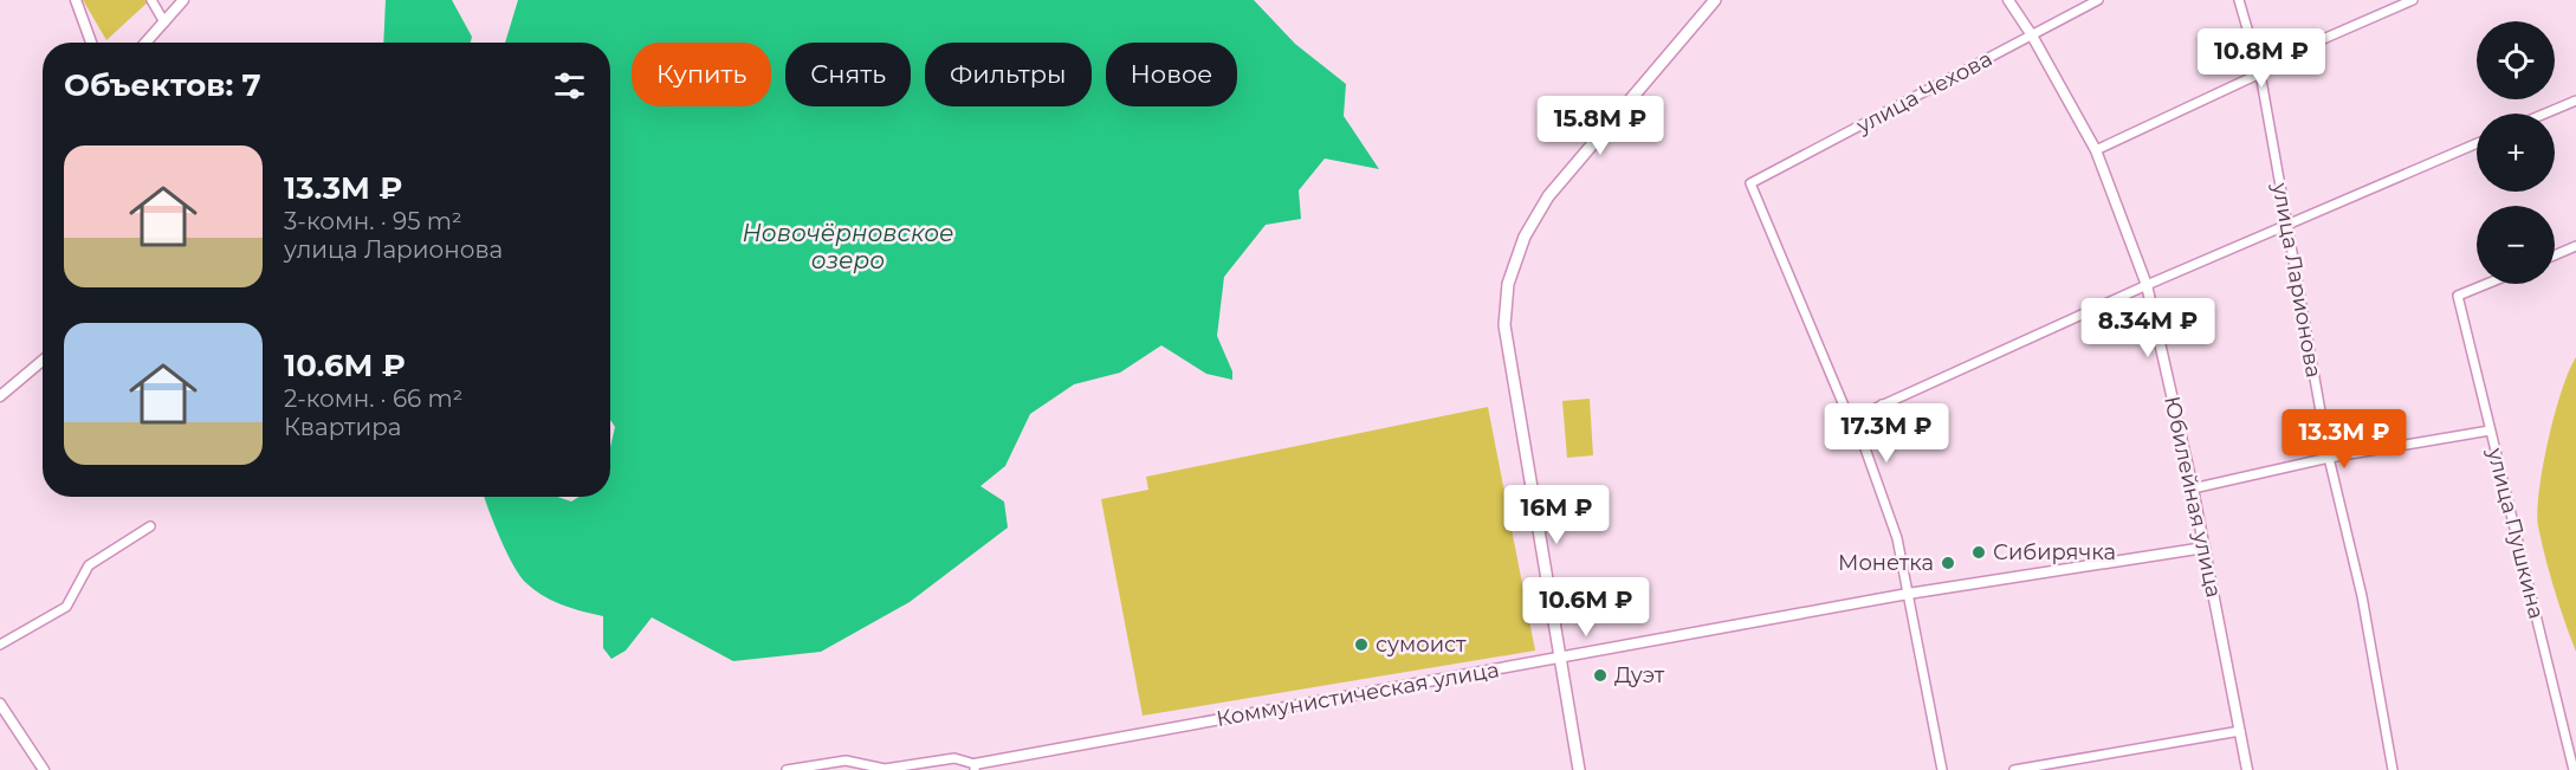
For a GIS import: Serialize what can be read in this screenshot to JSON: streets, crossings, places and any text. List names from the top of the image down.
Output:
{
  "streets": {
    "street": [
      "улица Чехова",
      "улица Ларионова",
      "Юбилейная улица",
      "улица Пушкина",
      "Коммунистическая улица"
    ]
  },
  "crossings": [
    ["улица Чехова", "Юбилейная улица"],
    ["Юбилейная улица", "Коммунистическая улица"]
  ],
  "water": ["Новочёрновское озеро"],
  "places": [
    "Сибирячка",
    "Монетка",
    "сумоист",
    "Дуэт"
  ],
  "page": {
    "map_buttons": ["+", "−"],
    "price": [
      "10.8M ₽",
      "15.8M ₽",
      "8.34M ₽",
      "17.3M ₽",
      "13.3M ₽",
      "16M ₽",
      "10.6M ₽"
    ],
    "chip": [
      "Купить",
      "Снять",
      "Фильтры",
      "Новое"
    ],
    "heading": "Объектов: 7",
    "list": [
      {
        "name": "13.3M ₽",
        "note": "3-комн. · 95 m² · улица Ларионова"
      },
      {
        "name": "10.6M ₽",
        "note": "2-комн. · 66 m² · Квартира"
      }
    ]
  }
}
